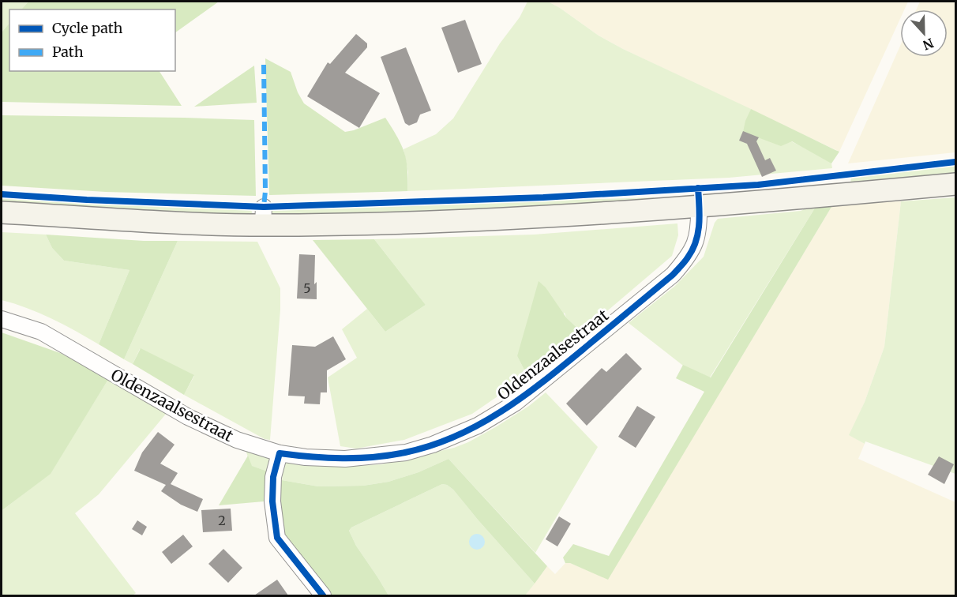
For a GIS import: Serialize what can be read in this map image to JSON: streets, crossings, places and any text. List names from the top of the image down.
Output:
{
  "streets": {
    "street": ["Oldenzaalsestraat"]
  },
  "house_numbers": ["5", "2"],
  "legend": ["Cycle path", "Path"],
  "north": "bottom"
}
